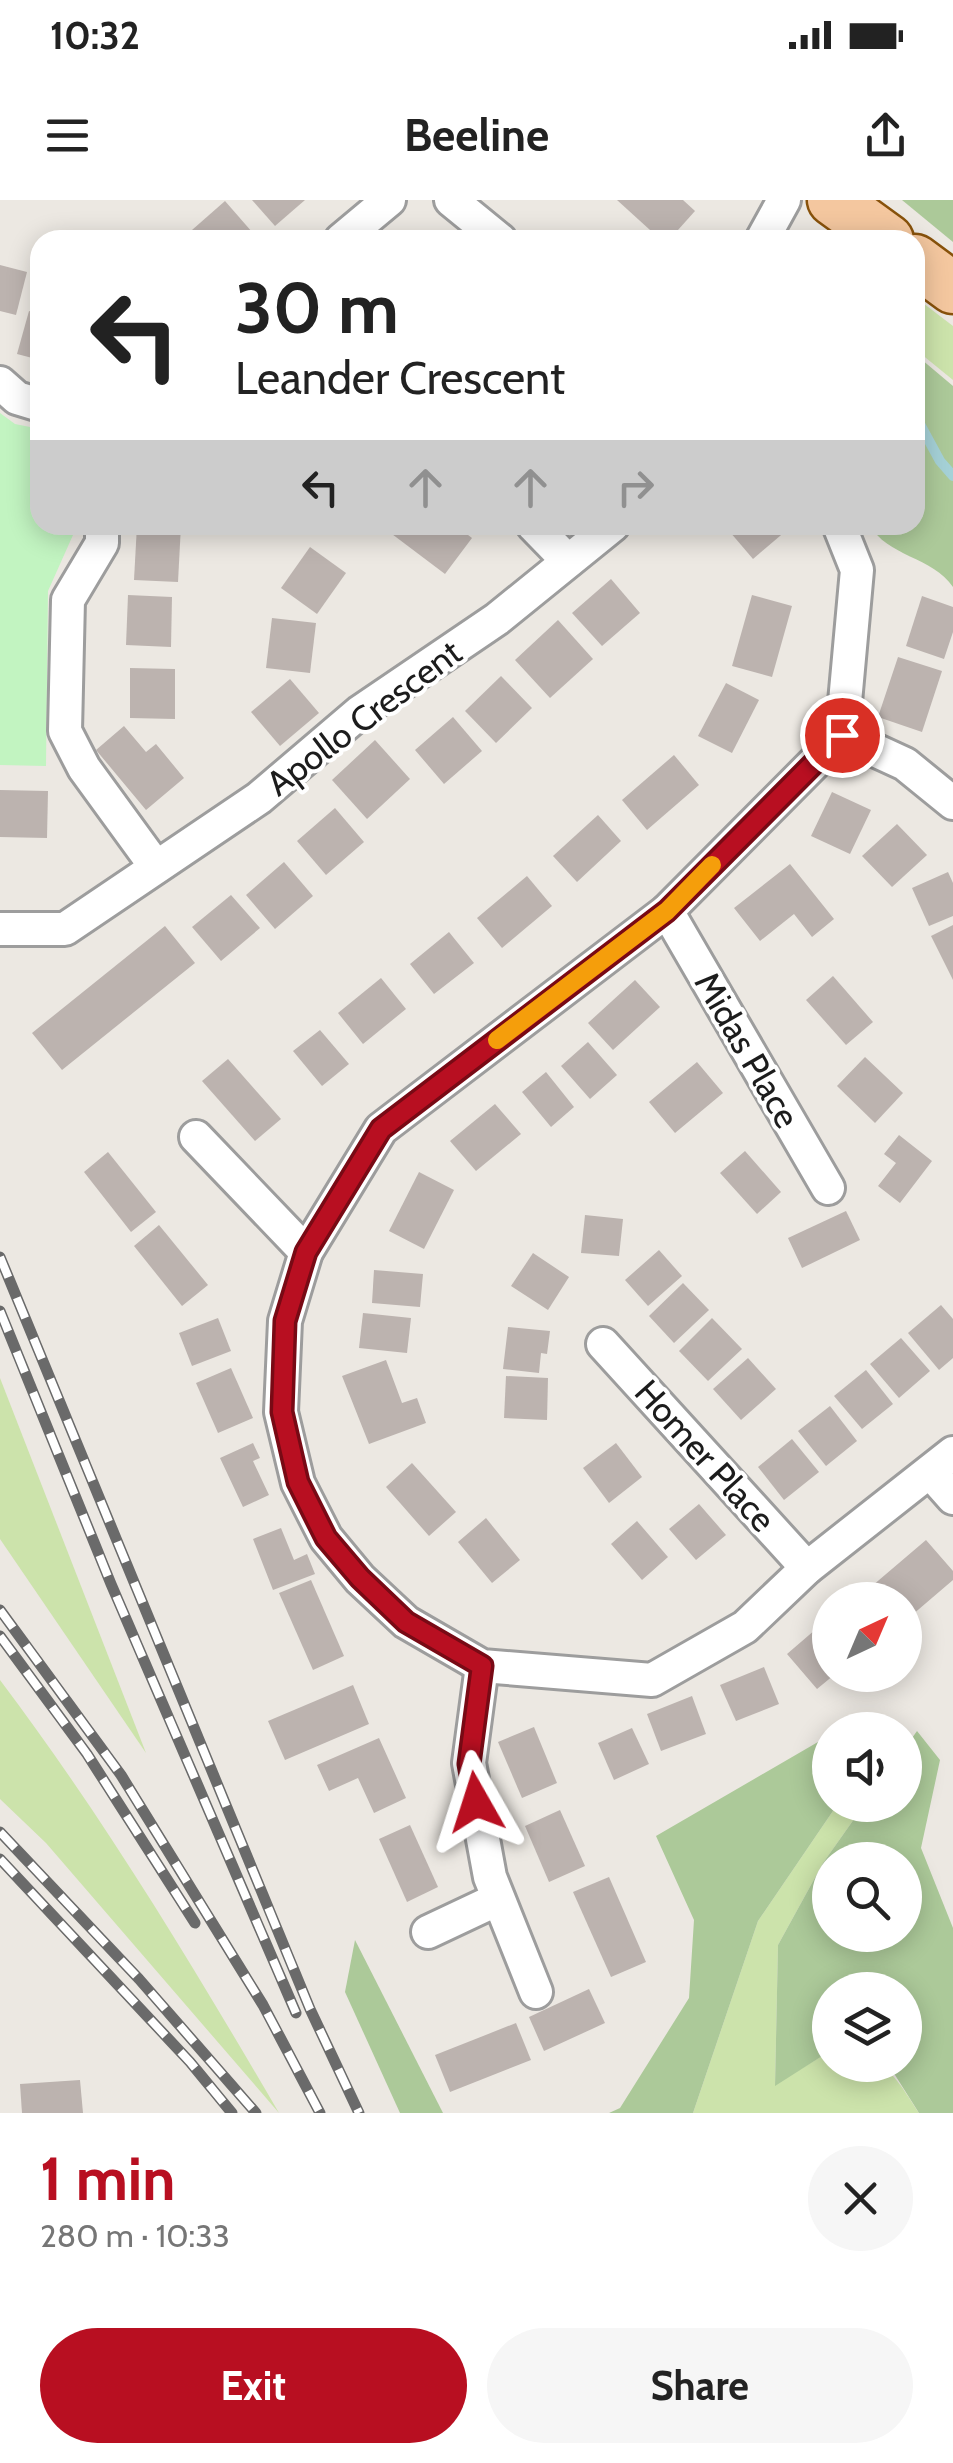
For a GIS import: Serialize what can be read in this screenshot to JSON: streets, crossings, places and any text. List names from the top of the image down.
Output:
{
  "streets": {
    "street": ["Apollo Crescent", "Midas Place", "Homer Place"]
  },
  "north": "top right",
  "page": {
    "status": "10:32",
    "header": "Beeline",
    "turn": ["30 m", "Leander Crescent"],
    "heading": ["1 min", "280 m · 10:33"],
    "buttons": ["Exit", "Share"]
  }
}
